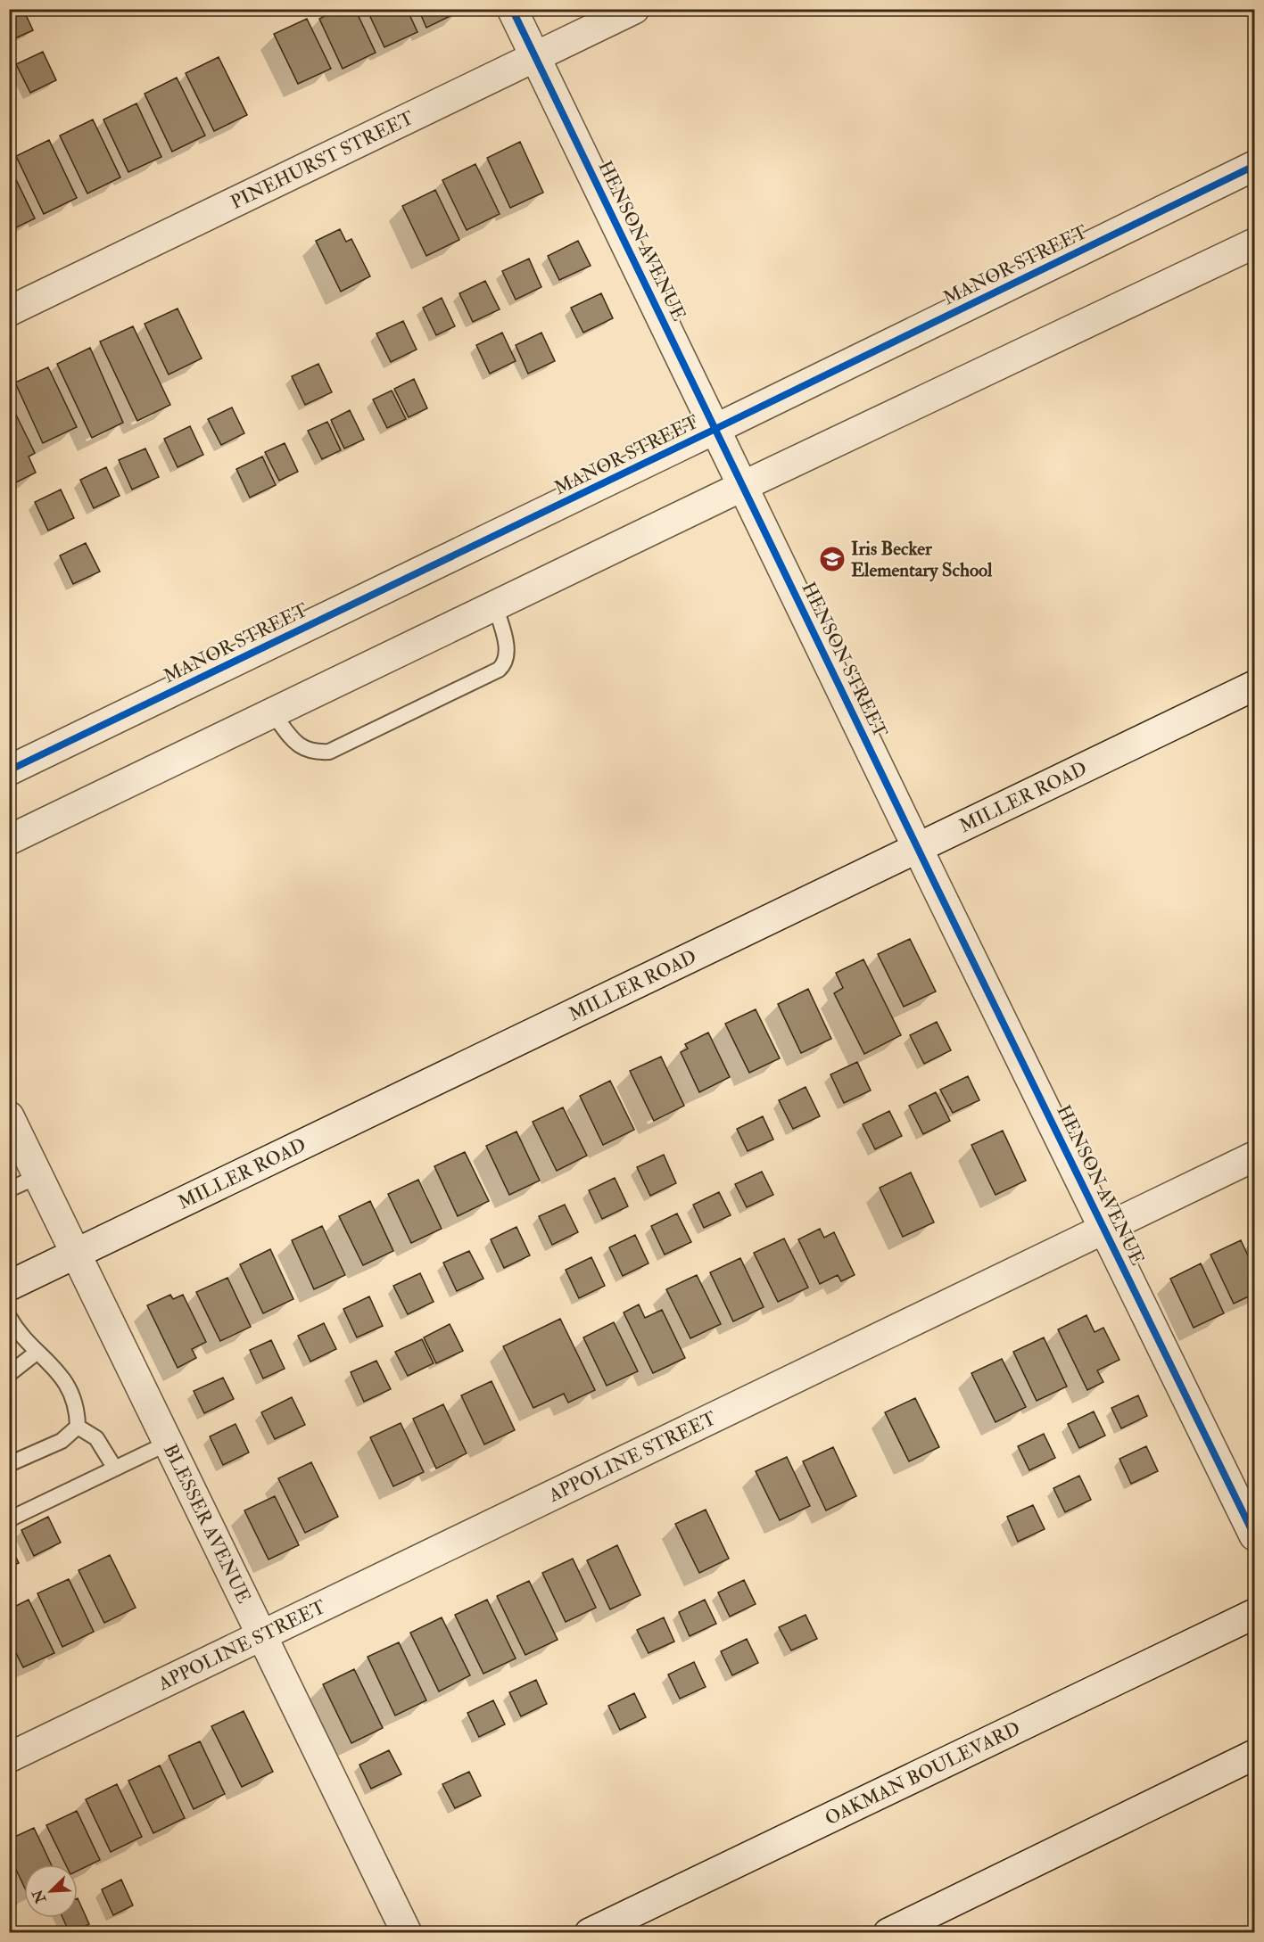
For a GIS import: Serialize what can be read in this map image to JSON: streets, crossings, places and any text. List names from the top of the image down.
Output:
{
  "streets": {
    "street": [
      "PINEHURST STREET",
      "HENSON AVENUE",
      "MANOR STREET",
      "HENSON STREET",
      "MILLER ROAD",
      "APPOLINE STREET",
      "BLESSER AVENUE",
      "OAKMAN BOULEVARD"
    ]
  },
  "crossings": [
    ["PINEHURST STREET", "HENSON AVENUE"],
    ["HENSON AVENUE", "MANOR STREET"],
    ["HENSON AVENUE", "HENSON STREET"],
    ["HENSON AVENUE", "MILLER ROAD"],
    ["HENSON AVENUE", "APPOLINE STREET"],
    ["HENSON STREET", "MILLER ROAD"],
    ["MILLER ROAD", "BLESSER AVENUE"],
    ["APPOLINE STREET", "BLESSER AVENUE"]
  ],
  "places": {
    "school or university": ["Iris Becker Elementary School"]
  },
  "north": "bottom left"
}
